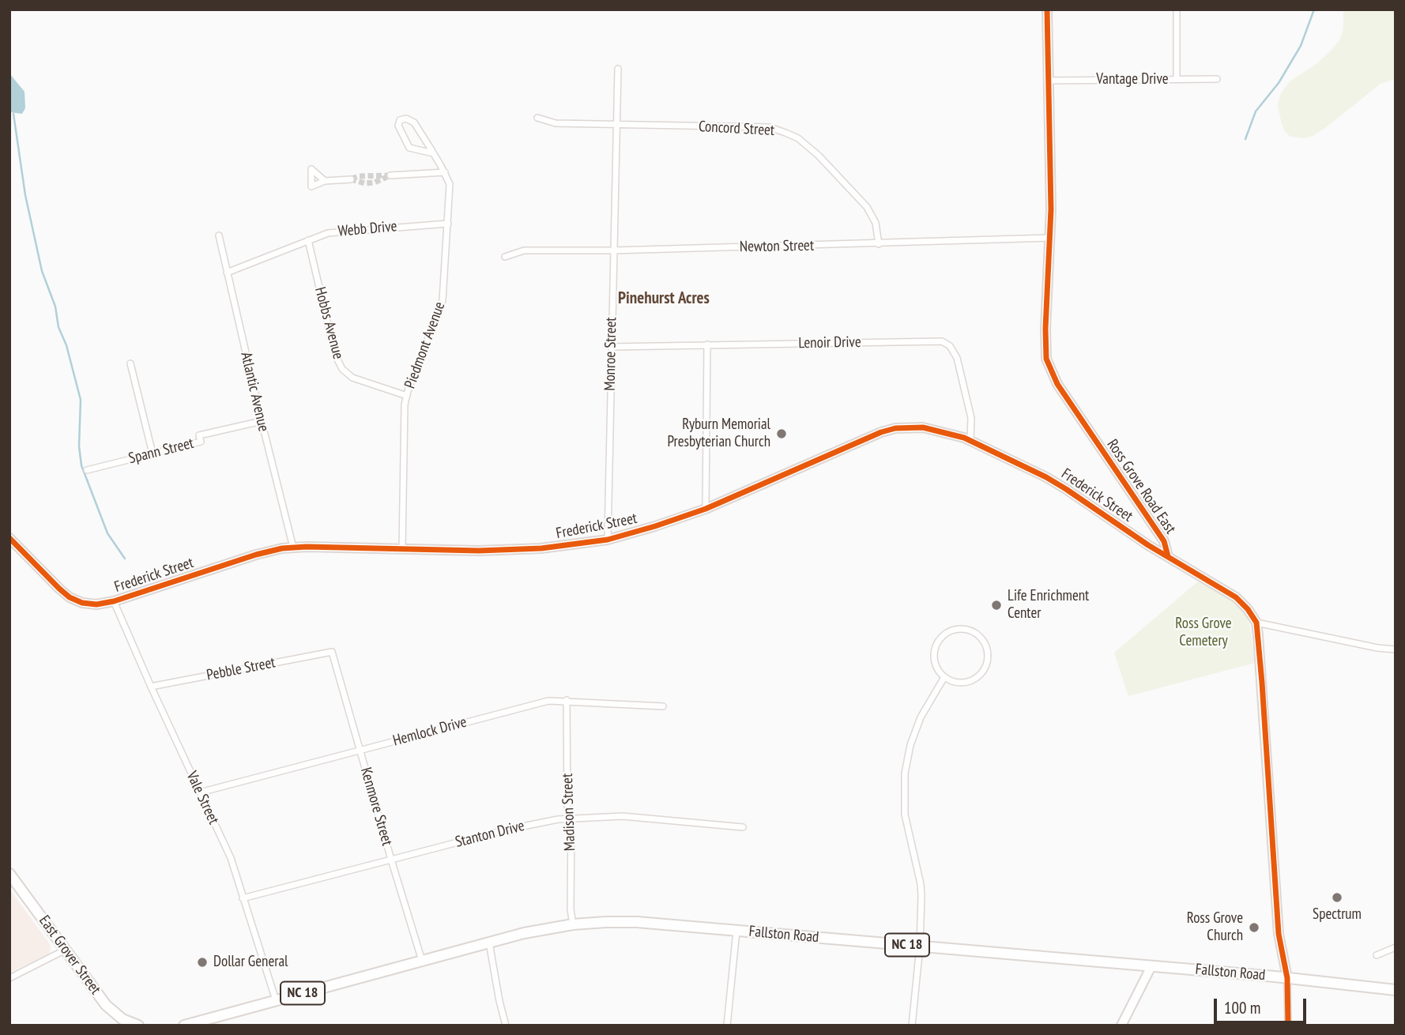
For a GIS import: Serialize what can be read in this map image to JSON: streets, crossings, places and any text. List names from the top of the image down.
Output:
{
  "streets": {
    "main road": ["Fallston Road", "NC 18", "East Grover Street"],
    "street": [
      "Vantage Drive",
      "Concord Street",
      "Webb Drive",
      "Newton Street",
      "Hobbs Avenue",
      "Lenoir Drive",
      "Piedmont Avenue",
      "Monroe Street",
      "Atlantic Avenue",
      "Spann Street",
      "Ross Grove Road East",
      "Frederick Street",
      "Pebble Street",
      "Hemlock Drive",
      "Vale Street",
      "Kenmore Street",
      "Madison Street",
      "Stanton Drive"
    ]
  },
  "crossings": [
    ["Vantage Drive", "Ross Grove Road East"],
    ["Concord Street", "Newton Street"],
    ["Concord Street", "Monroe Street"],
    ["Webb Drive", "Hobbs Avenue"],
    ["Webb Drive", "Piedmont Avenue"],
    ["Webb Drive", "Atlantic Avenue"],
    ["Newton Street", "Monroe Street"],
    ["Newton Street", "Ross Grove Road East"],
    ["Hobbs Avenue", "Piedmont Avenue"],
    ["Lenoir Drive", "Monroe Street"],
    ["Lenoir Drive", "Frederick Street"],
    ["Piedmont Avenue", "Frederick Street"],
    ["Monroe Street", "Frederick Street"],
    ["Atlantic Avenue", "Spann Street"],
    ["Atlantic Avenue", "Frederick Street"],
    ["Ross Grove Road East", "Frederick Street"],
    ["Frederick Street", "Vale Street"],
    ["Pebble Street", "Vale Street"],
    ["Pebble Street", "Kenmore Street"],
    ["Hemlock Drive", "Vale Street"],
    ["Hemlock Drive", "Kenmore Street"],
    ["Hemlock Drive", "Madison Street"],
    ["Vale Street", "Stanton Drive"],
    ["Vale Street", "Fallston Road"],
    ["Kenmore Street", "Stanton Drive"],
    ["Kenmore Street", "Fallston Road"],
    ["Madison Street", "Stanton Drive"],
    ["Madison Street", "Fallston Road"]
  ],
  "districts": ["Pinehurst Acres"],
  "parks": ["Ross Grove Cemetery"],
  "places": [
    "Ryburn Memorial Presbyterian Church",
    "Life Enrichment Center",
    "Spectrum",
    "Ross Grove Church",
    "Dollar General"
  ],
  "scale_bar": "100 m"
}
